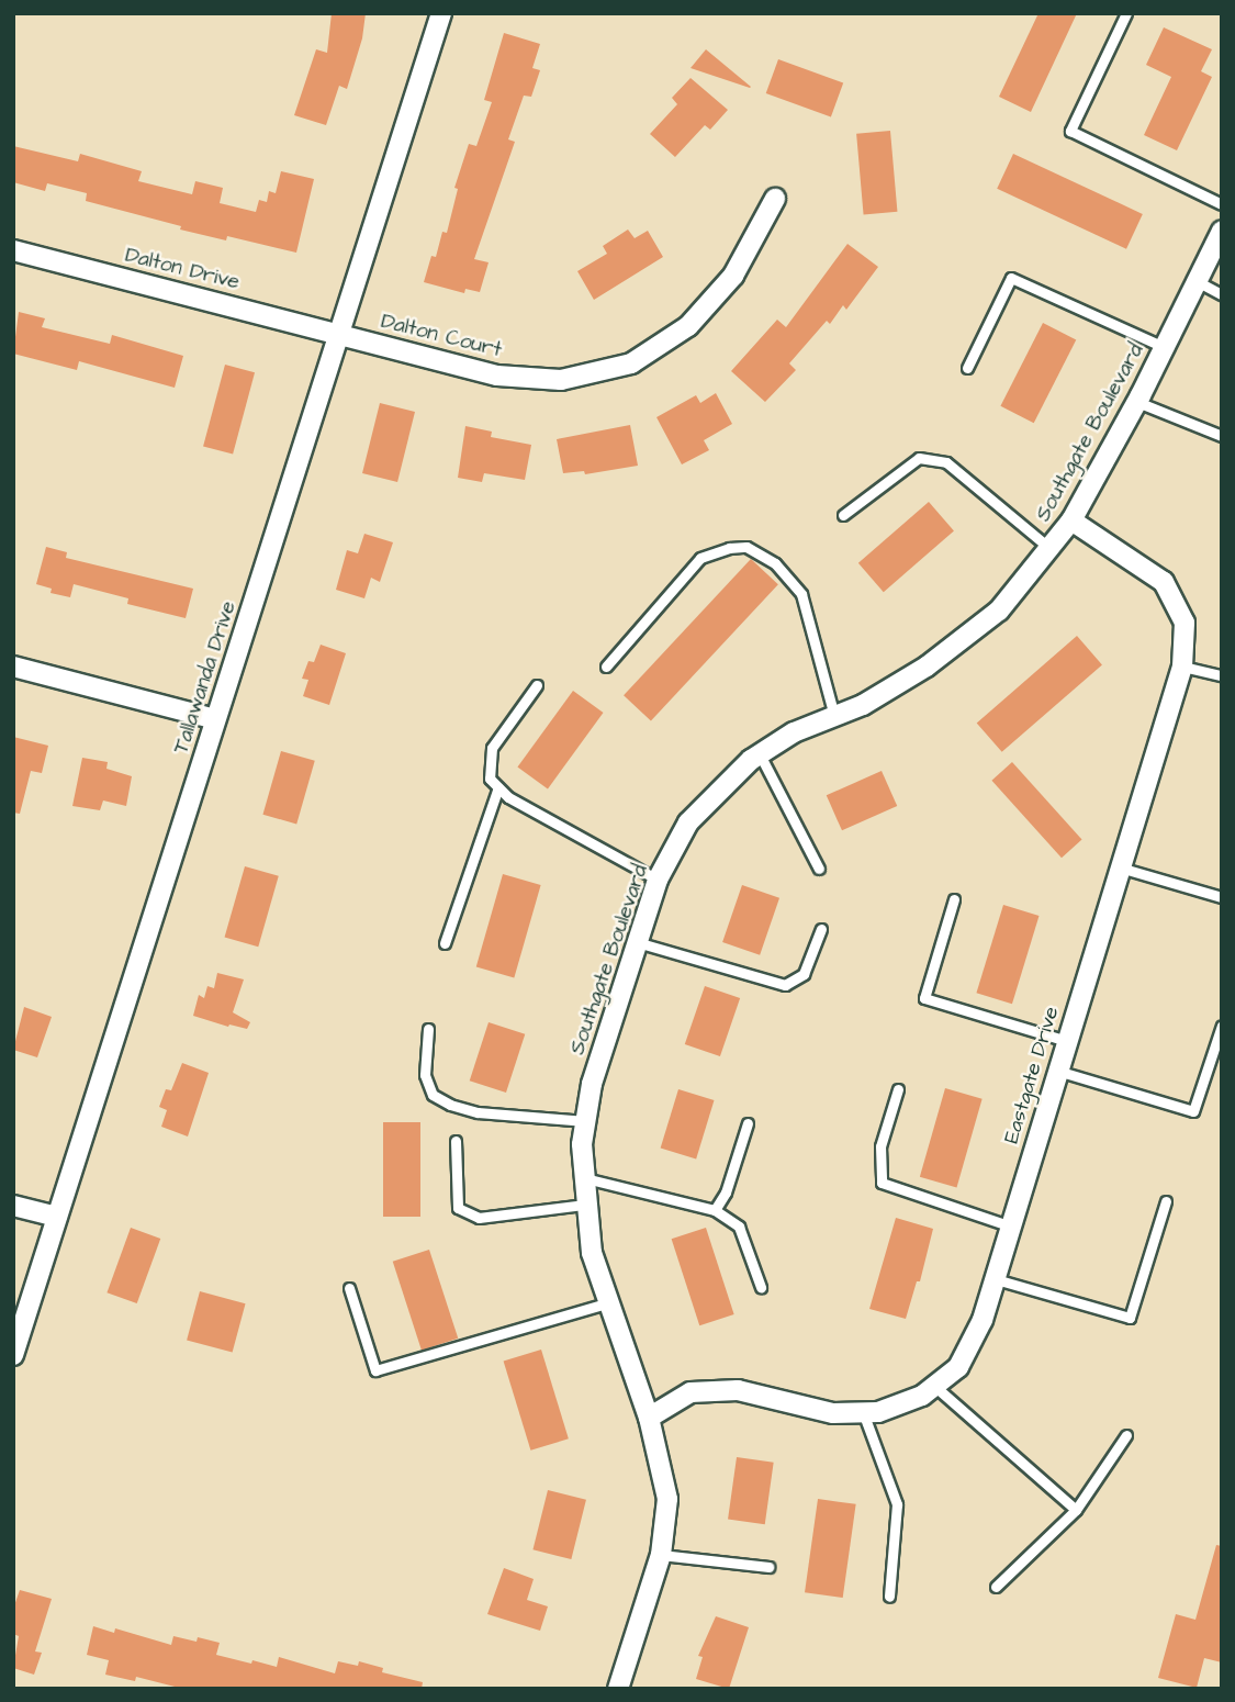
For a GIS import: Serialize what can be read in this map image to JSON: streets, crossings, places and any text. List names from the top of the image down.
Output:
{
  "streets": {
    "street": [
      "Dalton Drive",
      "Dalton Court",
      "Southgate Boulevard",
      "Tallawanda Drive",
      "Eastgate Drive"
    ]
  },
  "crossings": [
    ["Dalton Drive", "Dalton Court"],
    ["Dalton Drive", "Tallawanda Drive"],
    ["Dalton Court", "Tallawanda Drive"],
    ["Southgate Boulevard", "Eastgate Drive"]
  ]
}
